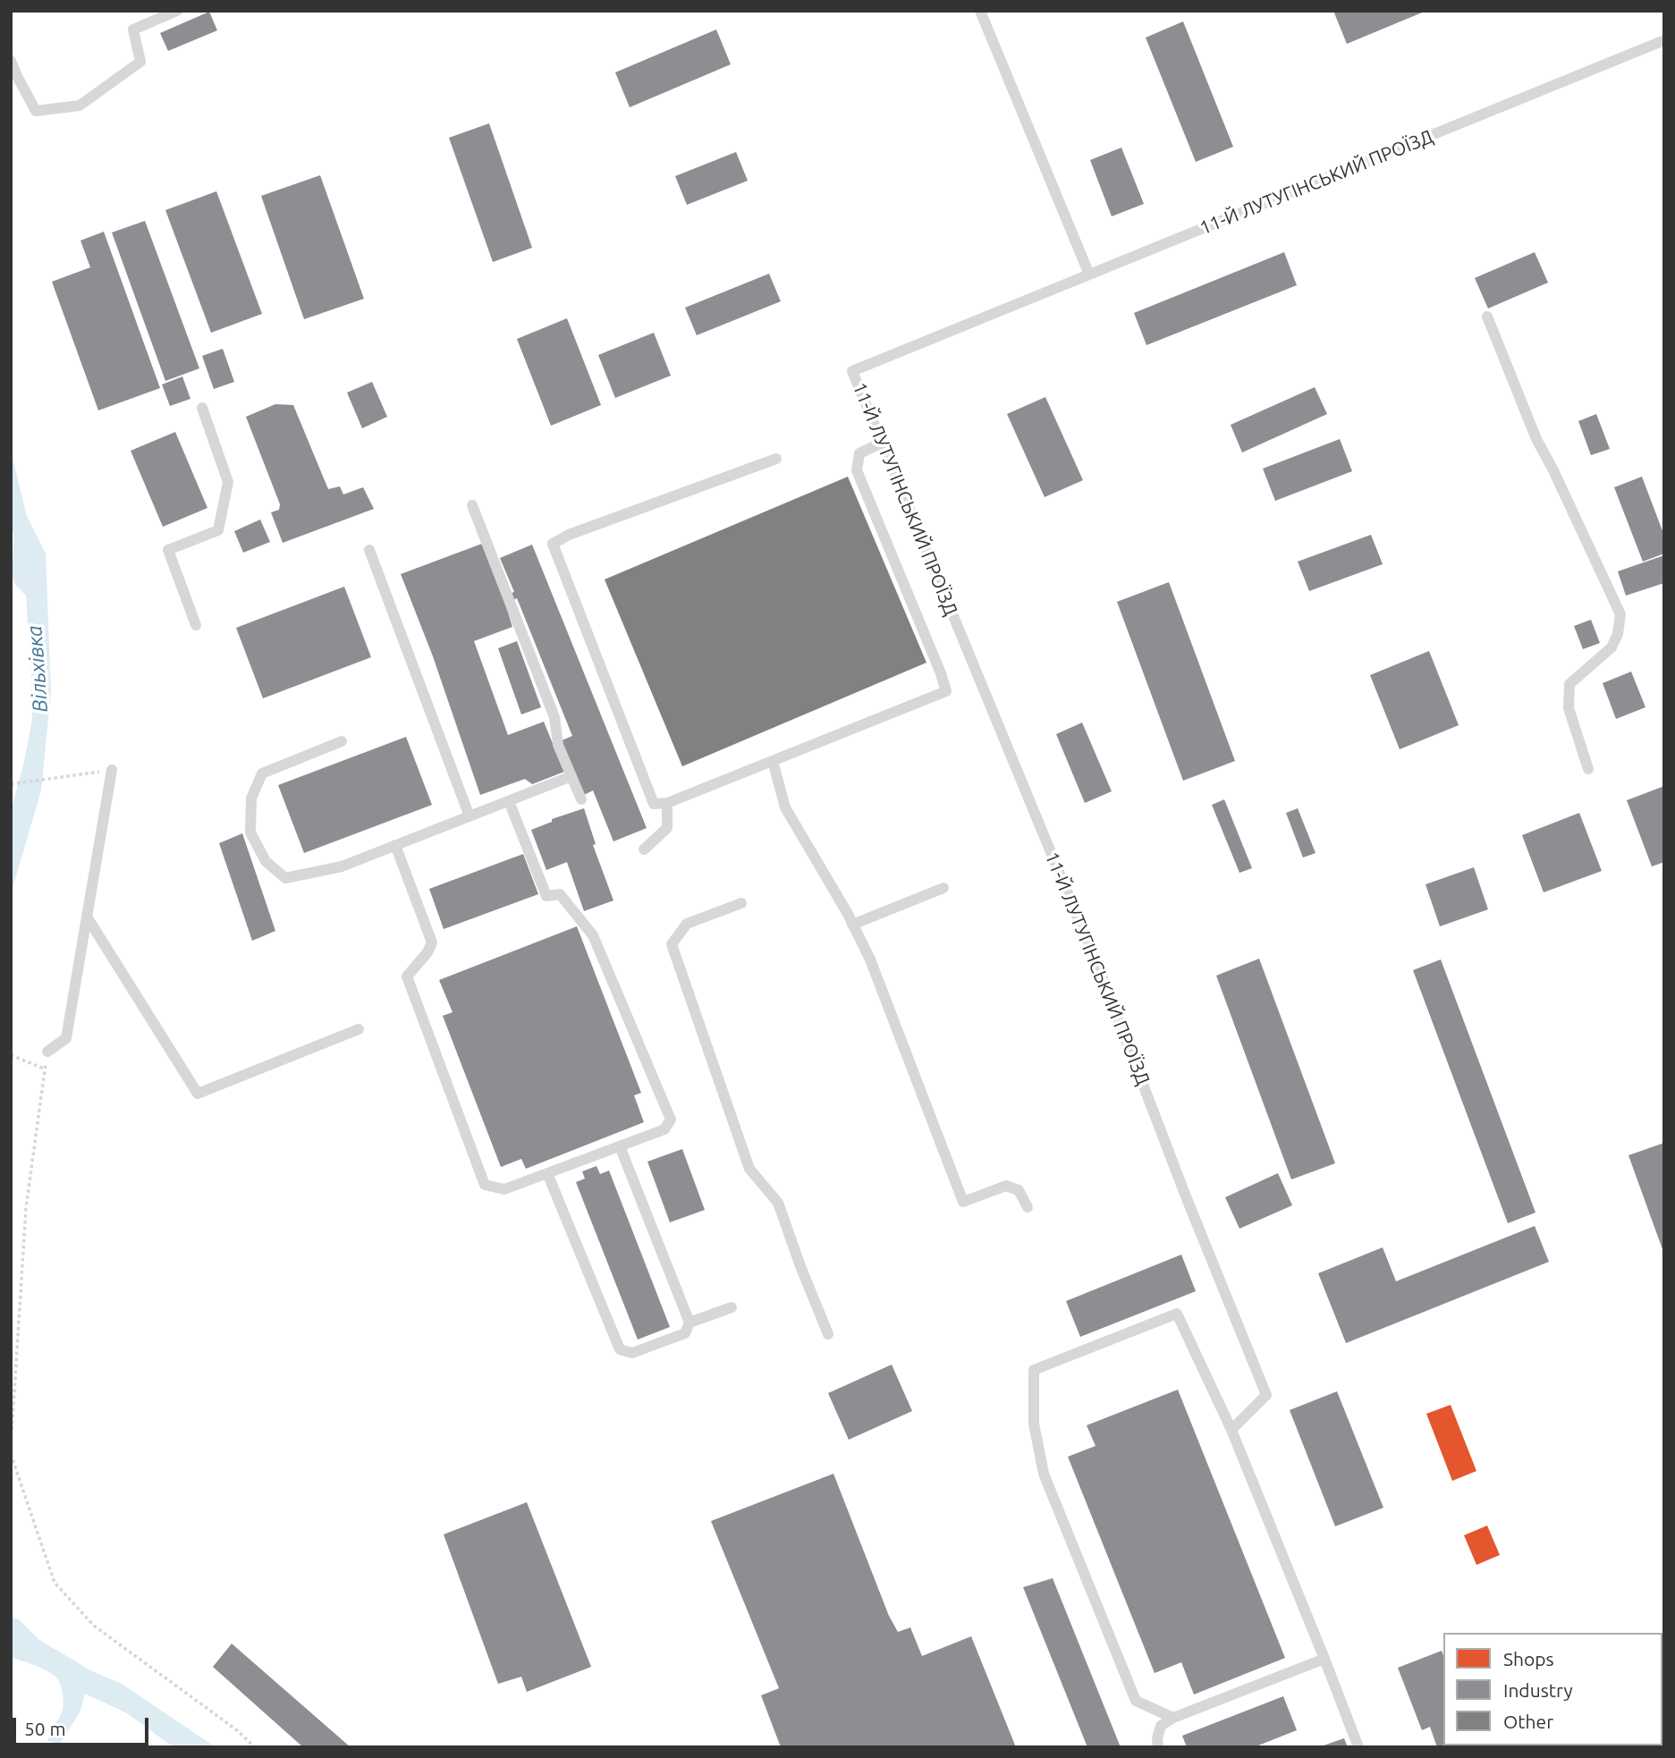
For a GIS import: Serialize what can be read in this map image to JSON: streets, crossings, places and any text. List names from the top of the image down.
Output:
{
  "streets": {
    "lane": ["11-Й ЛУТУГІНСЬКИЙ ПРОЇЗД"]
  },
  "water": ["Вільхівка"],
  "legend": ["Shops", "Industry", "Other"],
  "scale_bar": "50 m"
}
